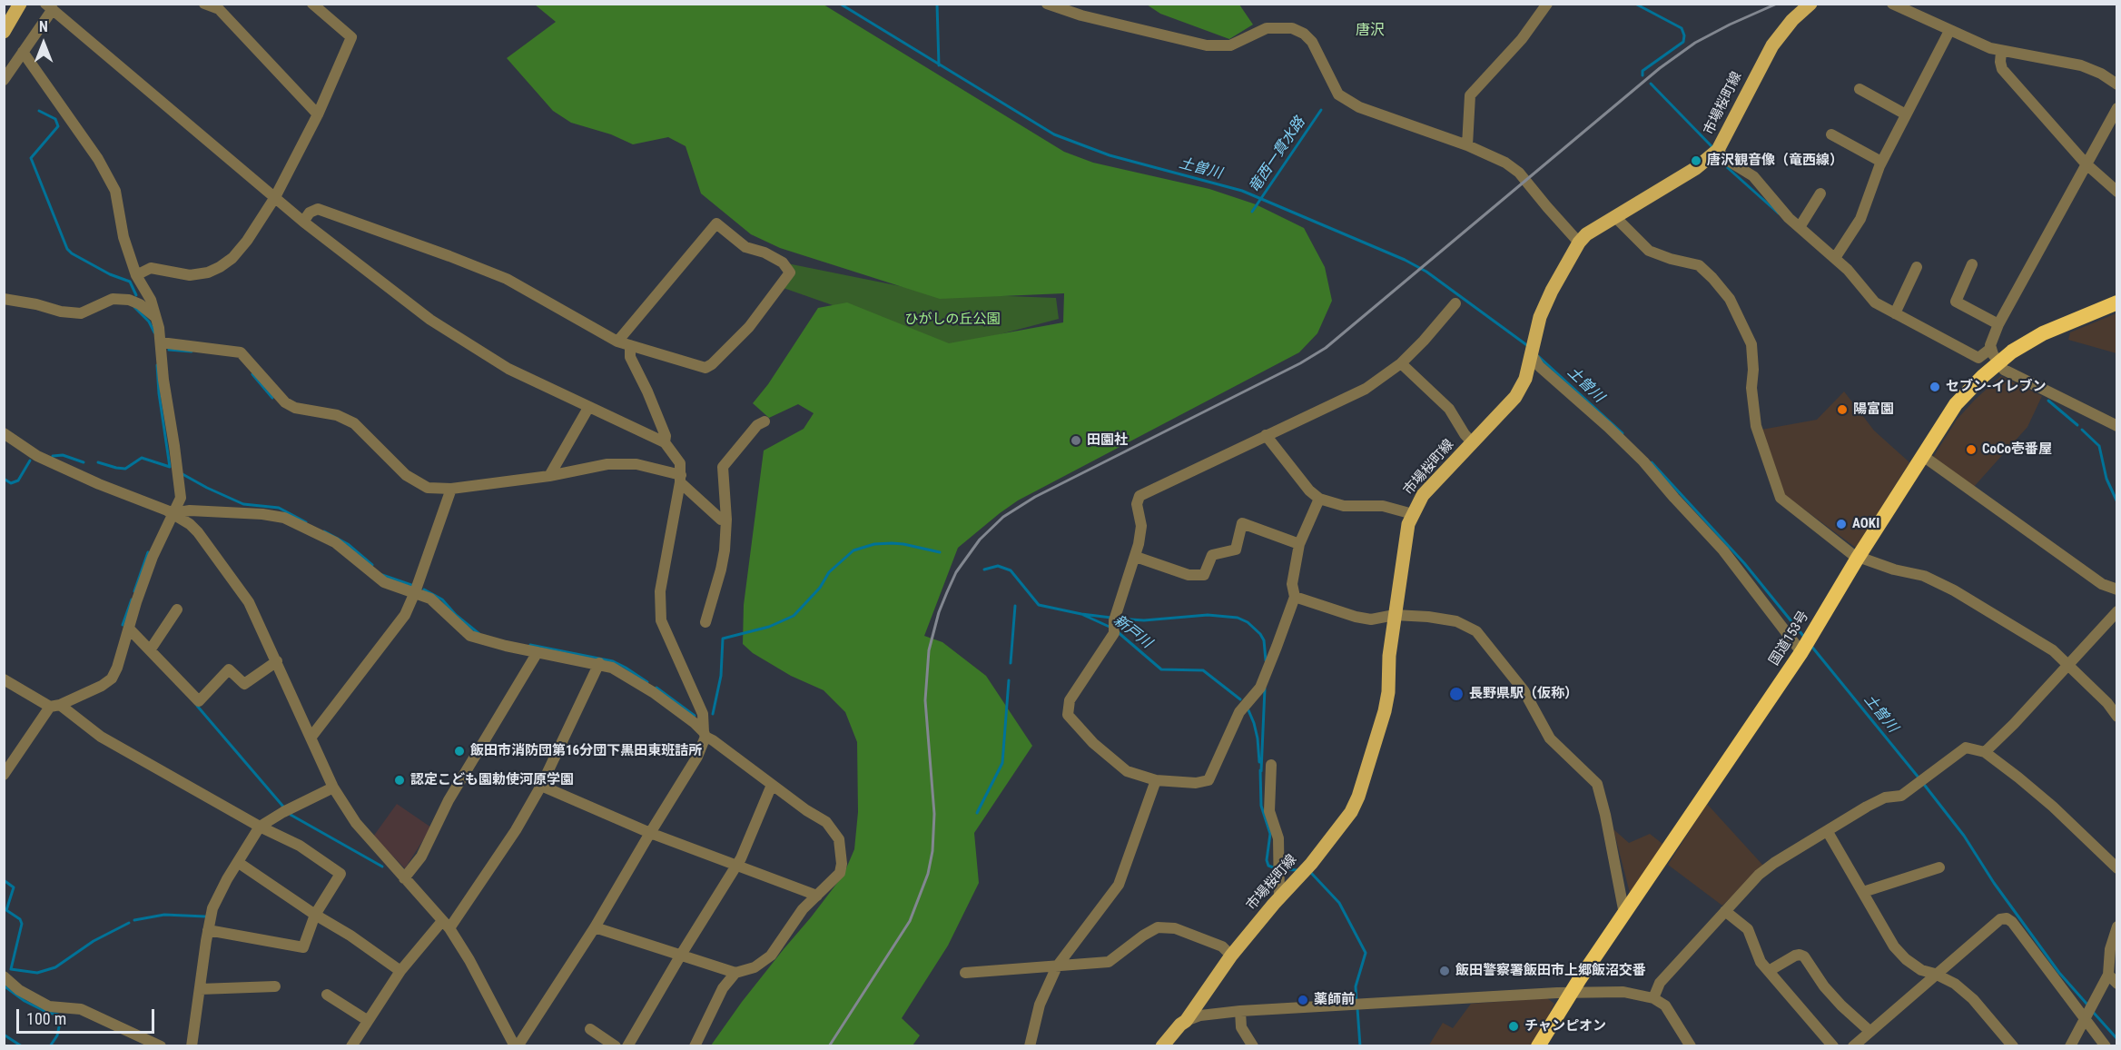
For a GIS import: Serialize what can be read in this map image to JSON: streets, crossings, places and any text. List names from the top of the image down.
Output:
{
  "streets": {
    "highway": ["国道153号"],
    "main road": ["市場桜町線"]
  },
  "districts": ["唐沢"],
  "water": ["竜西一貫水路", "土曽川", "新戸川"],
  "parks": ["ひがしの丘公園"],
  "places": [
    "唐沢観音像（竜西線）",
    "セブン-イレブン",
    "陽富園",
    "田園社",
    "CoCo壱番屋",
    "AOKI",
    "長野県駅（仮称）",
    "飯田市消防団第16分団下黒田東班詰所",
    "認定こども園勅使河原学園",
    "飯田警察署飯田市上郷飯沼交番",
    "薬師前",
    "チャンピオン"
  ],
  "scale_bar": "100 m",
  "north": "top"
}
